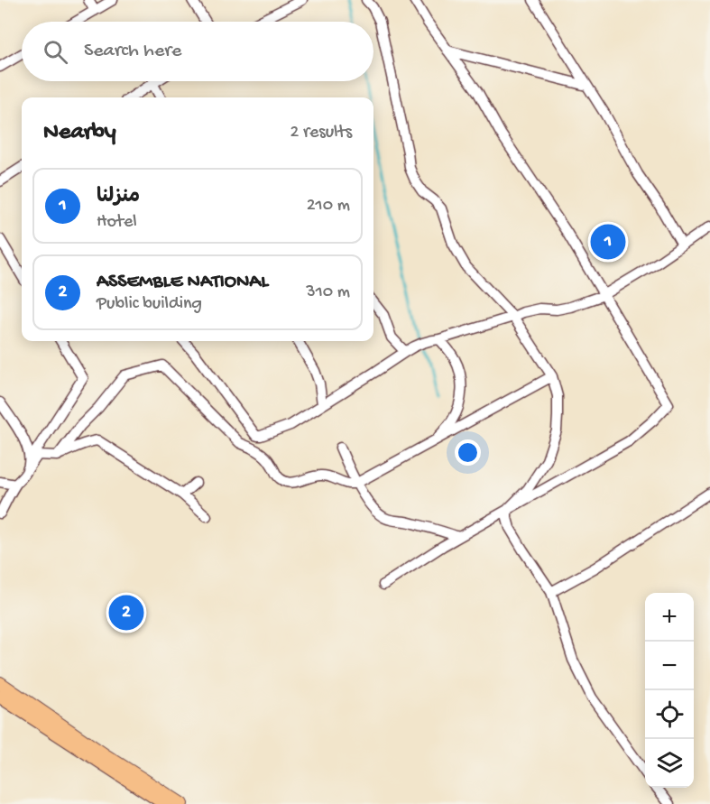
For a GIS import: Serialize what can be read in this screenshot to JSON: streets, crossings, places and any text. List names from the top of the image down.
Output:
{
  "page": {
    "search": "Search here",
    "heading": ["Nearby", "2 results"],
    "list": [
      {
        "mark": "1",
        "name": "منزلنا",
        "note": "Hotel",
        "value": "210 m"
      },
      {
        "mark": "2",
        "name": "ASSEMBLE NATIONAL",
        "note": "Public building",
        "value": "310 m"
      }
    ],
    "pins": ["1", "2"],
    "map_buttons": ["+", "−"]
  }
}
